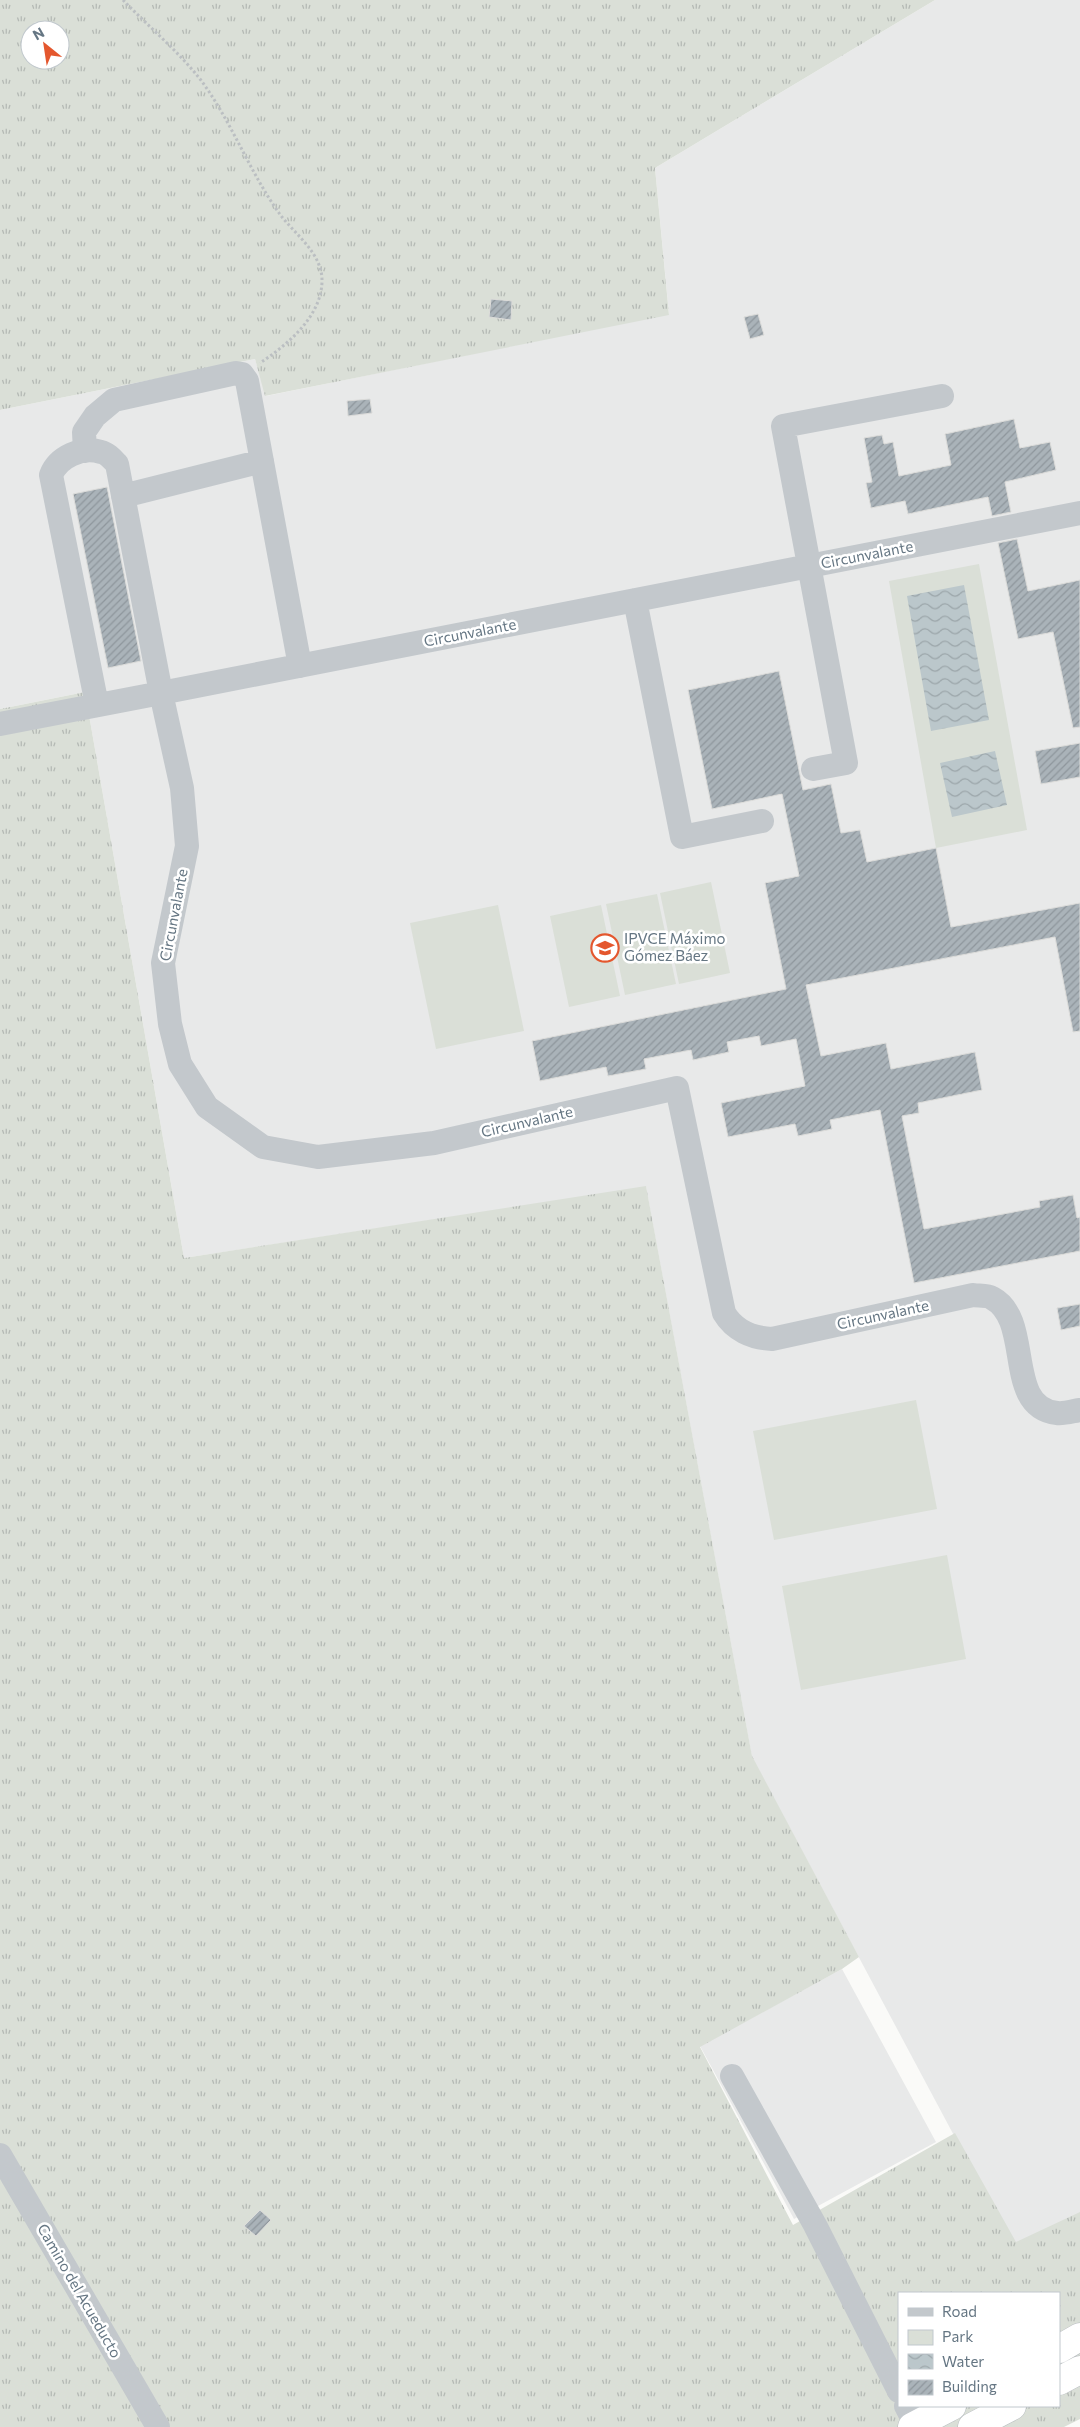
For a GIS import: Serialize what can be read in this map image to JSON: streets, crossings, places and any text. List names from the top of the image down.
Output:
{
  "streets": {
    "street": ["Circunvalante", "Camino del Acueducto"]
  },
  "places": {
    "school or university": ["IPVCE Máximo Gómez Báez"]
  },
  "legend": [
    "Road",
    "Park",
    "Water",
    "Building"
  ],
  "north": "top left"
}
